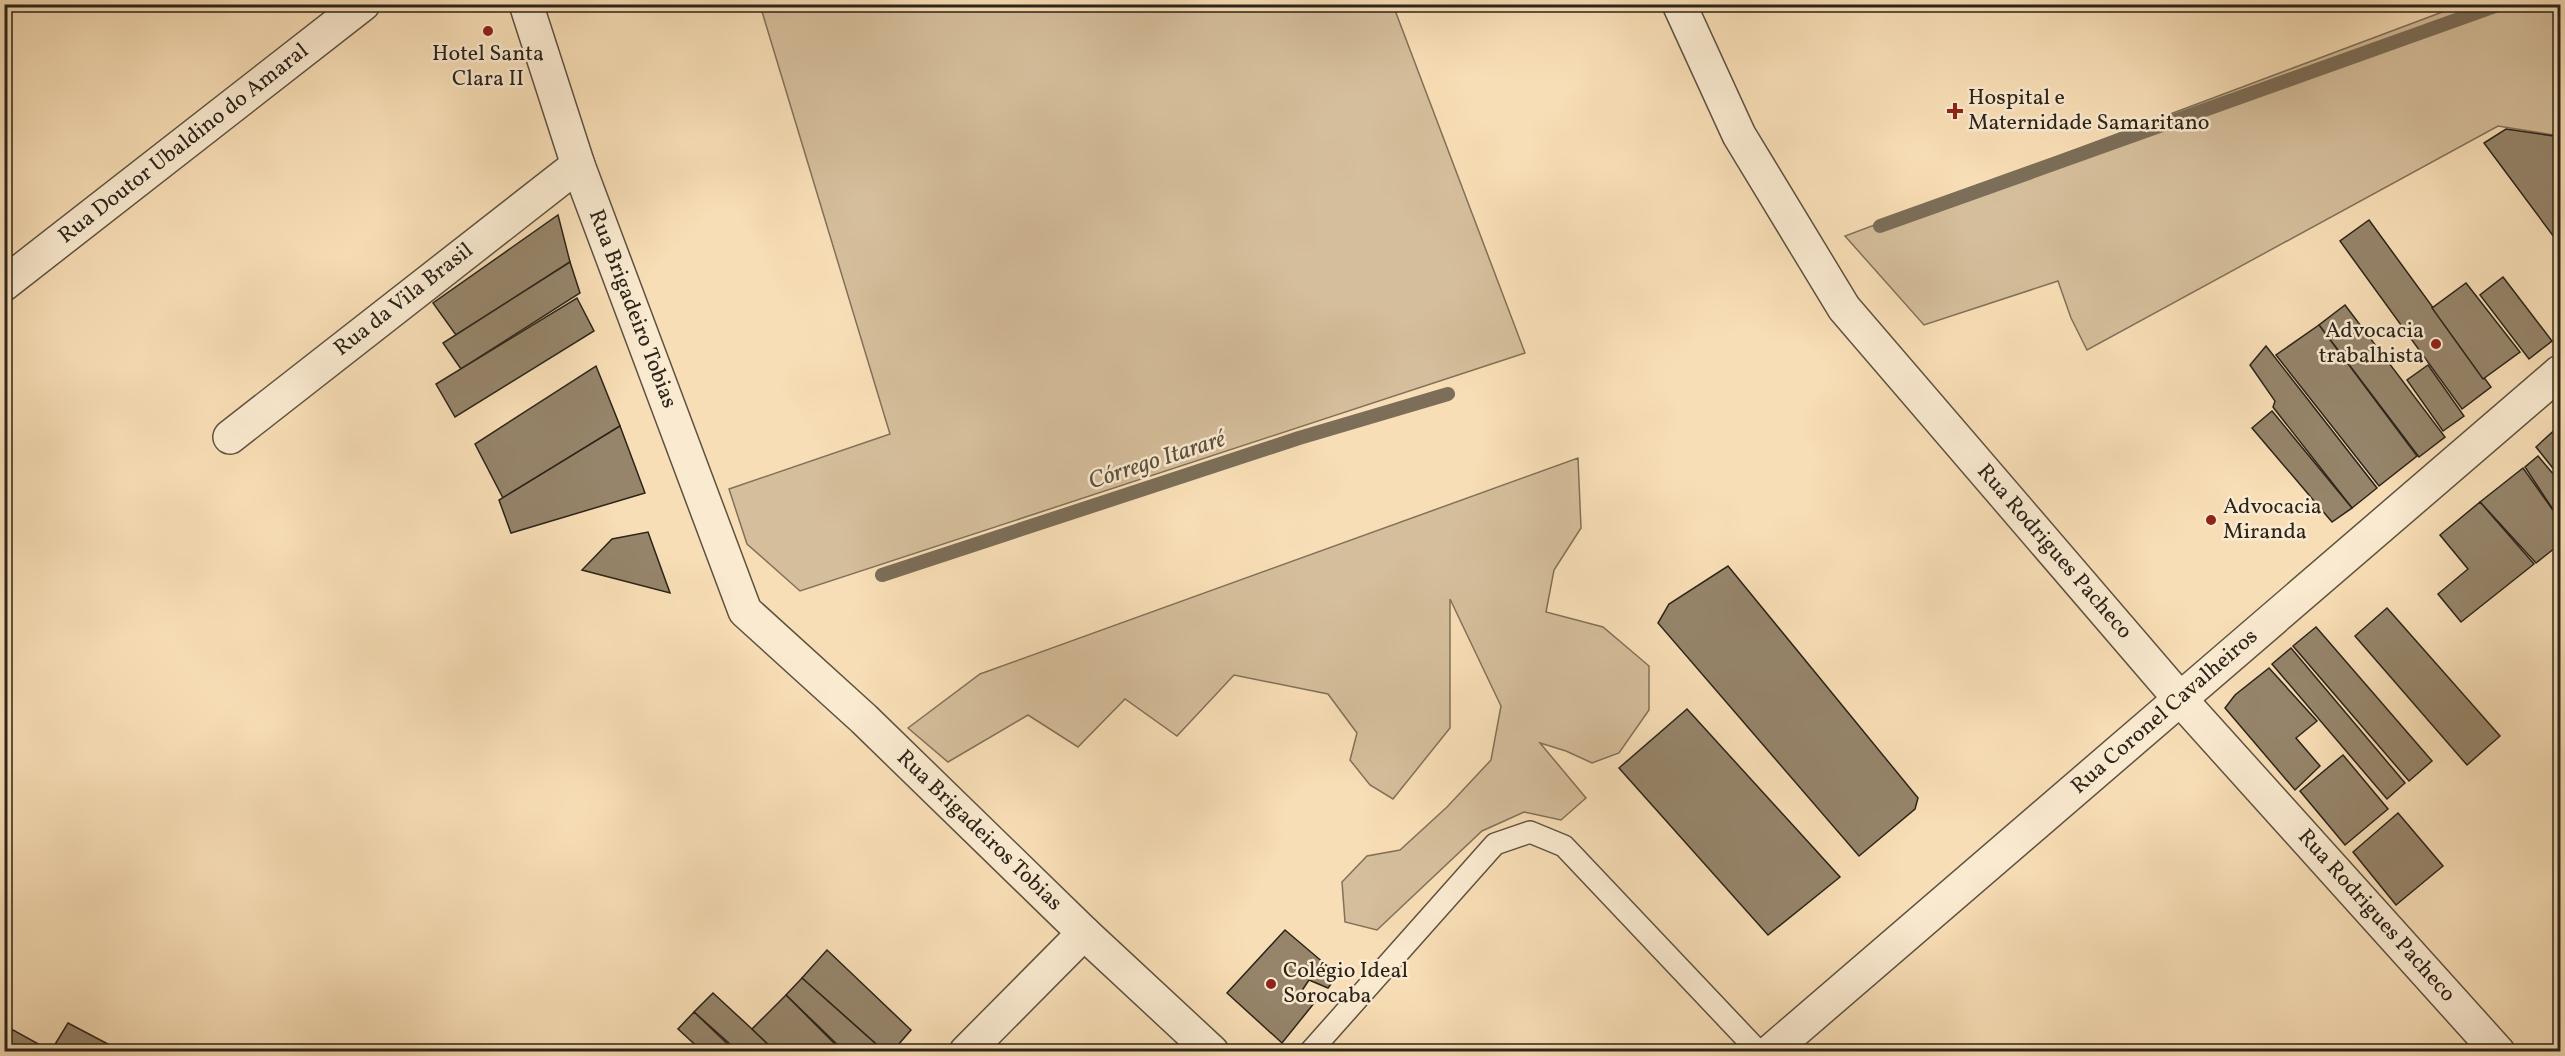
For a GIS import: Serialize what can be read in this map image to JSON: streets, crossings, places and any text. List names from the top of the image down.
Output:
{
  "streets": {
    "street": [
      "Rua Doutor Ubaldino do Amaral",
      "Rua da Vila Brasil",
      "Rua Brigadeiro Tobias",
      "Rua Rodrigues Pacheco",
      "Rua Coronel Cavalheiros",
      "Rua Brigadeiros Tobias"
    ]
  },
  "crossings": [
    ["Rua da Vila Brasil", "Rua Brigadeiro Tobias"],
    ["Rua Brigadeiro Tobias", "Rua Brigadeiros Tobias"],
    ["Rua Rodrigues Pacheco", "Rua Coronel Cavalheiros"]
  ],
  "water": ["Córrego Itararé"],
  "places": {
    "other": [
      "Hotel Santa Clara II",
      "Advocacia trabalhista",
      "Advocacia Miranda",
      "Colégio Ideal Sorocaba"
    ],
    "health": ["Hospital e Maternidade Samaritano"]
  }
}
